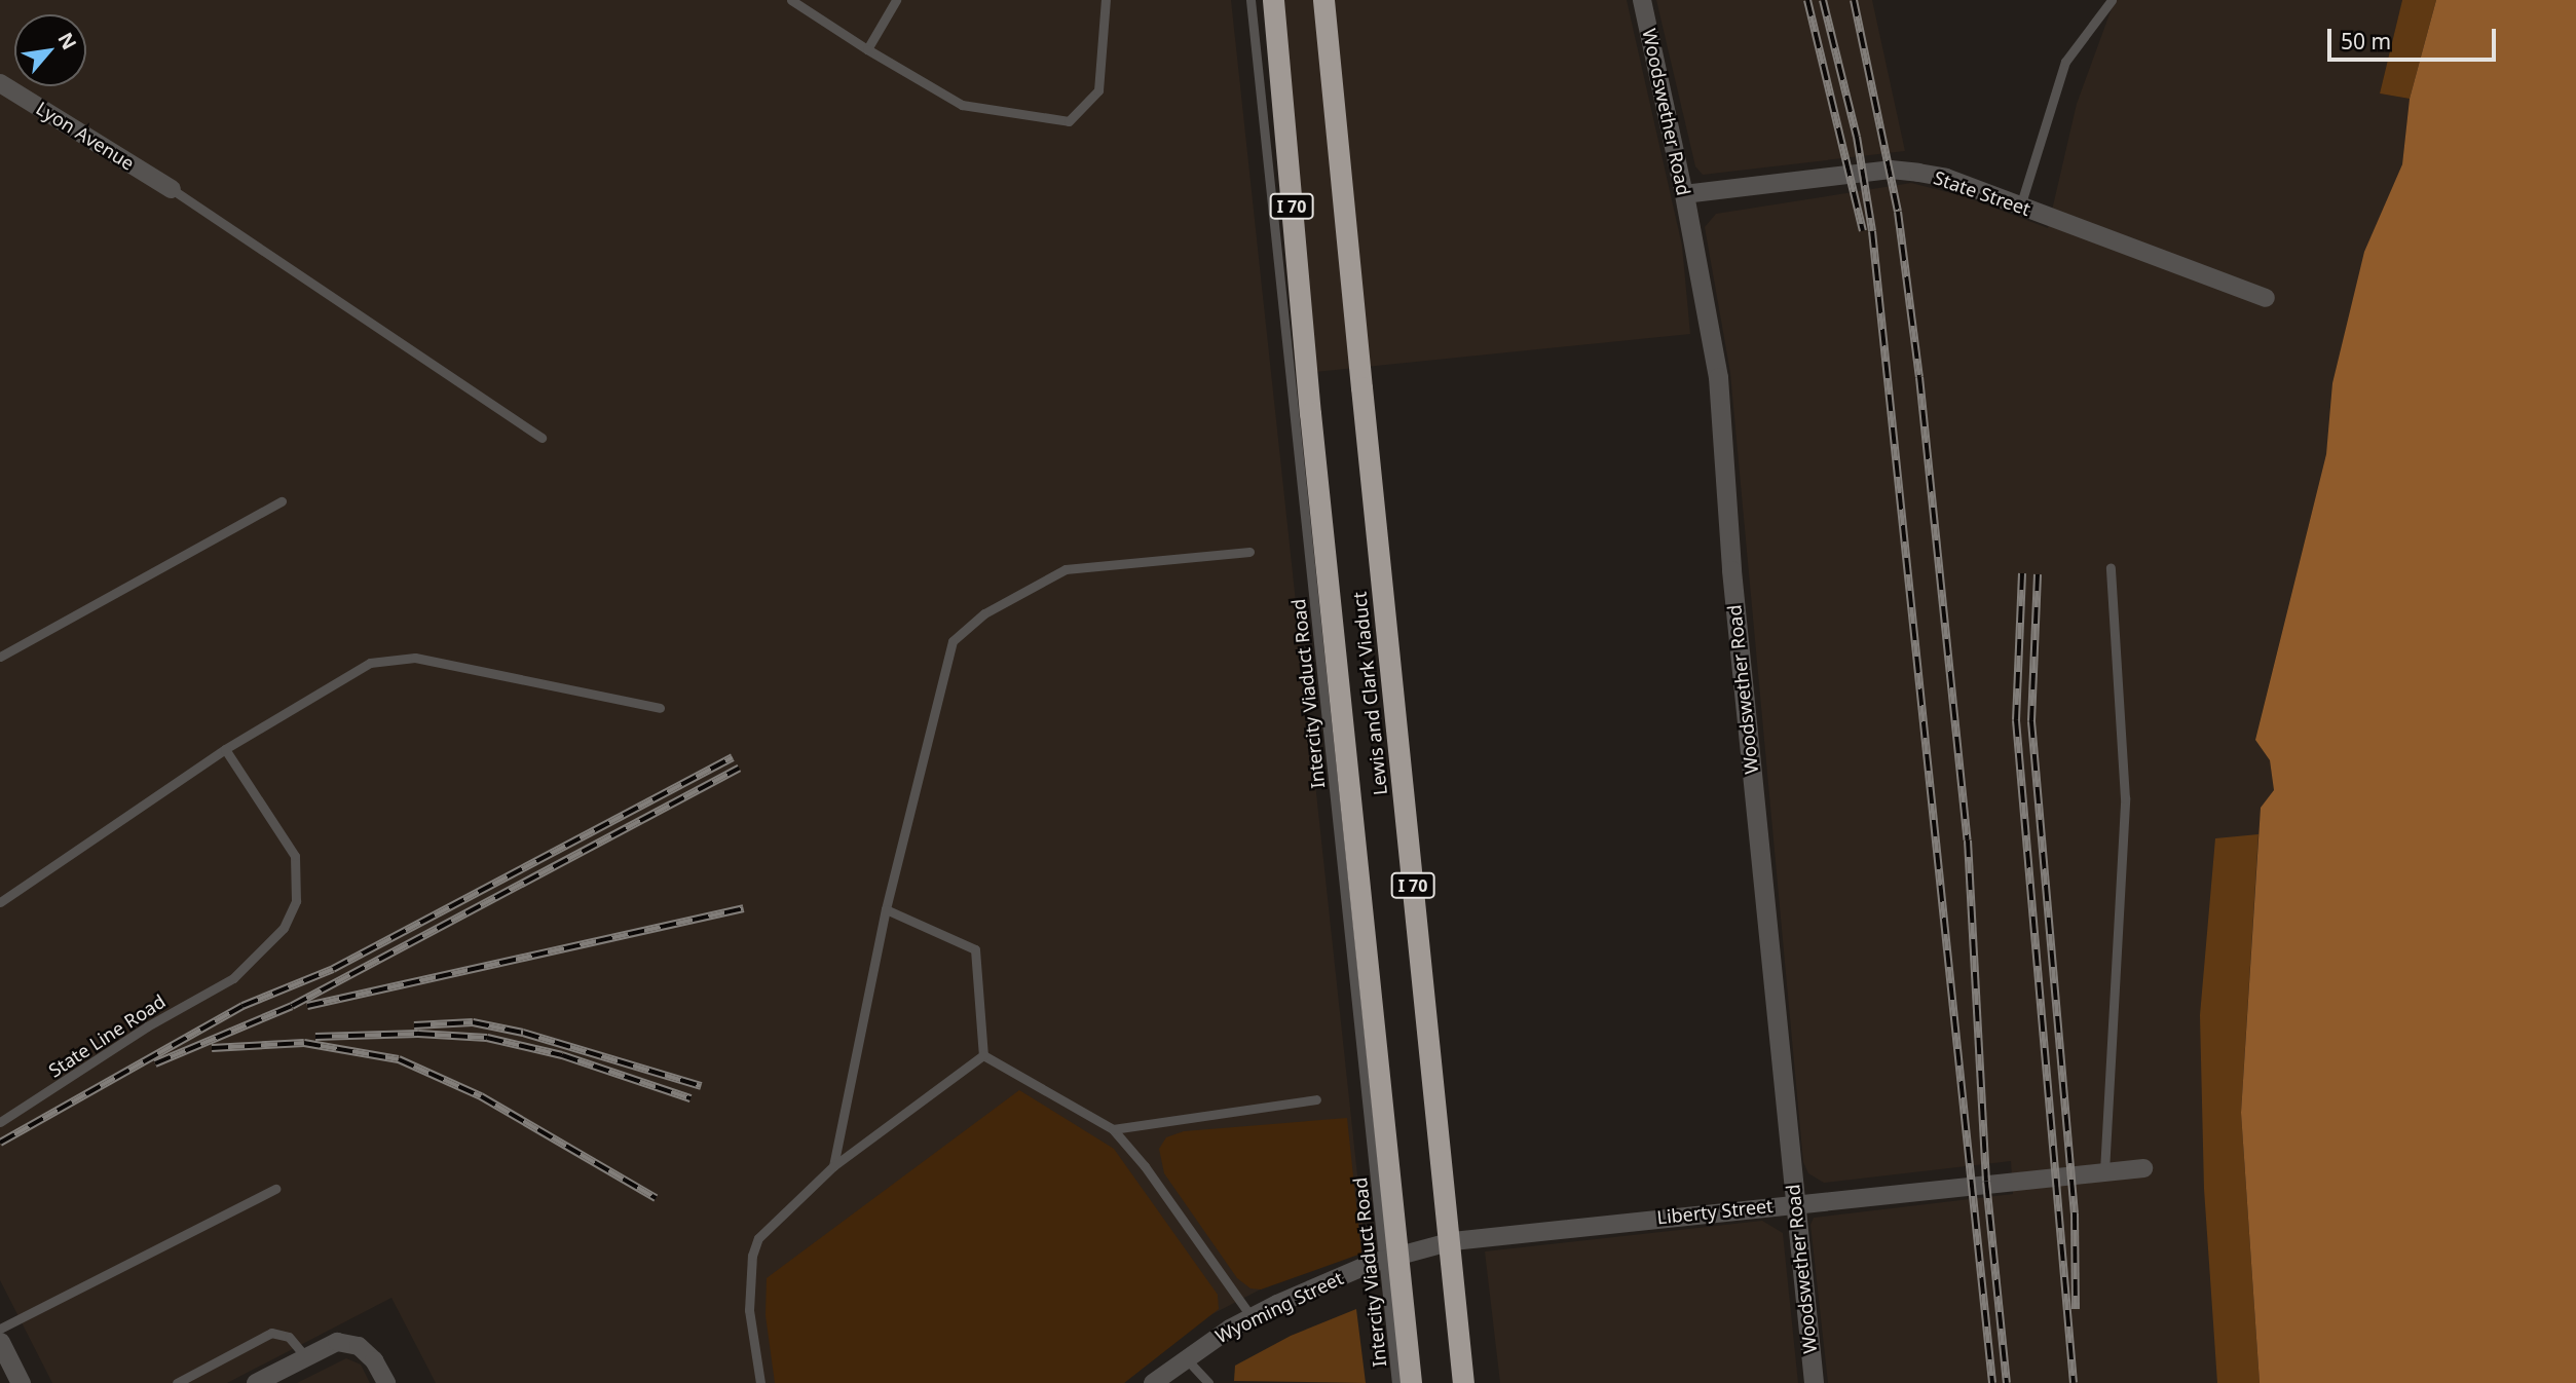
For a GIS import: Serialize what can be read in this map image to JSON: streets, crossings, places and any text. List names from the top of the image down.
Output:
{
  "streets": {
    "highway": ["I 70", "Lewis and Clark Viaduct"],
    "street": [
      "Woodswether Road",
      "Lyon Avenue",
      "State Street",
      "Liberty Street",
      "Wyoming Street"
    ],
    "lane": ["Intercity Viaduct Road", "State Line Road"]
  },
  "crossings": [
    ["Woodswether Road", "State Street"],
    ["Woodswether Road", "Liberty Street"],
    ["Intercity Viaduct Road", "Wyoming Street"],
    ["Liberty Street", "Wyoming Street"]
  ],
  "scale_bar": "50 m",
  "north": "top right"
}
